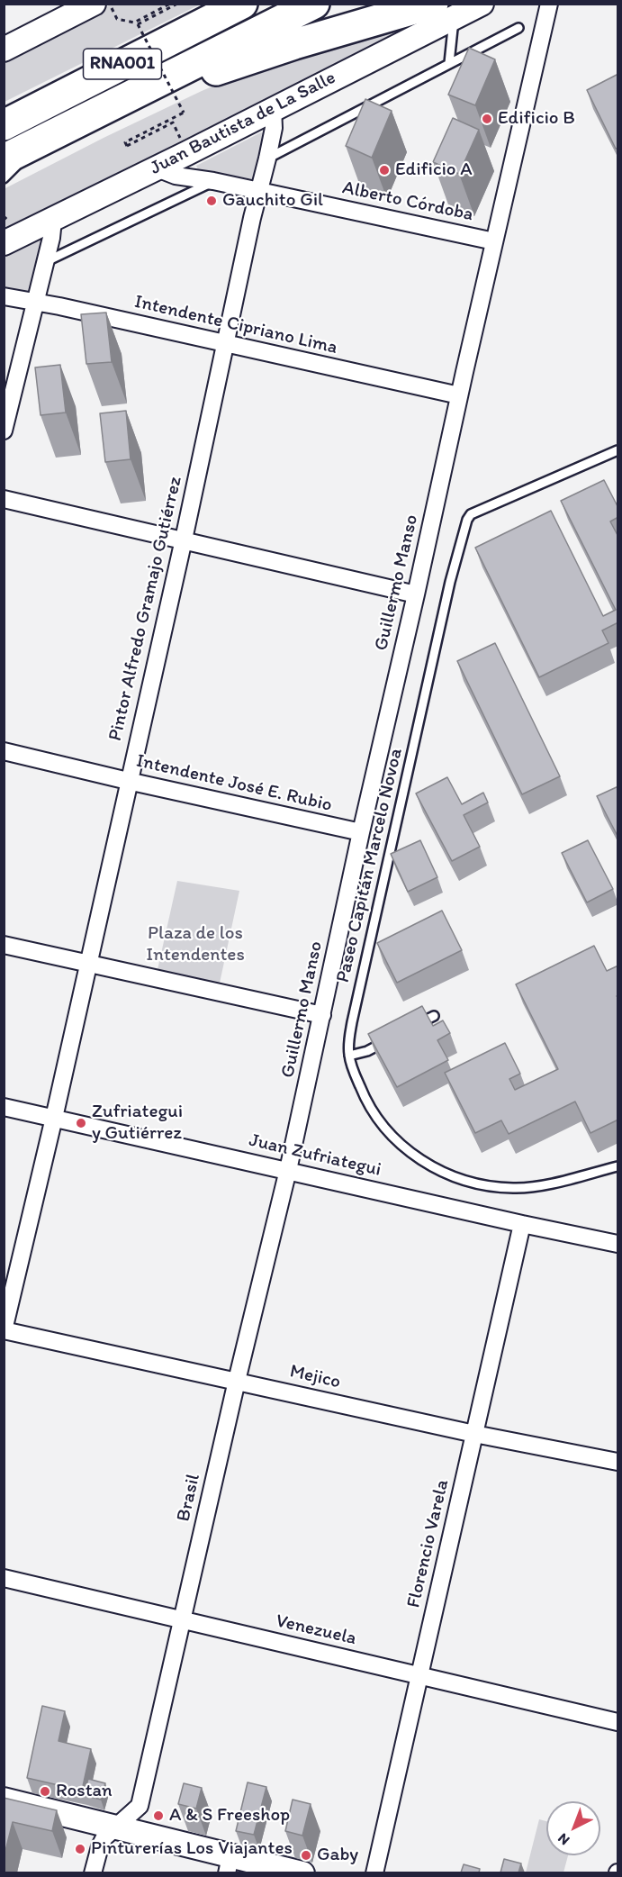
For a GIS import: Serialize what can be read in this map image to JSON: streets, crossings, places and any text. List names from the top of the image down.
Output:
{
  "streets": {
    "highway": ["RNA001"],
    "street": [
      "Juan Bautista de La Salle",
      "Alberto Córdoba",
      "Intendente Cipriano Lima",
      "Guillermo Manso",
      "Pintor Alfredo Gramajo Gutiérrez",
      "Intendente José E. Rubio",
      "Juan Zufriategui",
      "Mejico",
      "Brasil",
      "Florencio Varela",
      "Venezuela"
    ],
    "lane": ["Paseo Capitán Marcelo Novoa"]
  },
  "crossings": [
    ["Juan Bautista de La Salle", "Alberto Córdoba"],
    ["Juan Bautista de La Salle", "Pintor Alfredo Gramajo Gutiérrez"],
    ["Alberto Córdoba", "Guillermo Manso"],
    ["Alberto Córdoba", "Pintor Alfredo Gramajo Gutiérrez"],
    ["Intendente Cipriano Lima", "Guillermo Manso"],
    ["Intendente Cipriano Lima", "Pintor Alfredo Gramajo Gutiérrez"],
    ["Guillermo Manso", "Intendente José E. Rubio"],
    ["Guillermo Manso", "Juan Zufriategui"],
    ["Guillermo Manso", "Brasil"],
    ["Pintor Alfredo Gramajo Gutiérrez", "Intendente José E. Rubio"],
    ["Pintor Alfredo Gramajo Gutiérrez", "Juan Zufriategui"],
    ["Pintor Alfredo Gramajo Gutiérrez", "Mejico"],
    ["Juan Zufriategui", "Brasil"],
    ["Juan Zufriategui", "Florencio Varela"],
    ["Mejico", "Brasil"],
    ["Mejico", "Florencio Varela"],
    ["Brasil", "Venezuela"],
    ["Florencio Varela", "Venezuela"]
  ],
  "parks": ["Plaza de los Intendentes"],
  "places": [
    "Edificio B",
    "Edificio A",
    "Gauchito Gil",
    "Zufriategui y Gutiérrez",
    "Rostan",
    "A & S Freeshop",
    "Pinturerías Los Viajantes",
    "Gaby"
  ],
  "north": "bottom left"
}
